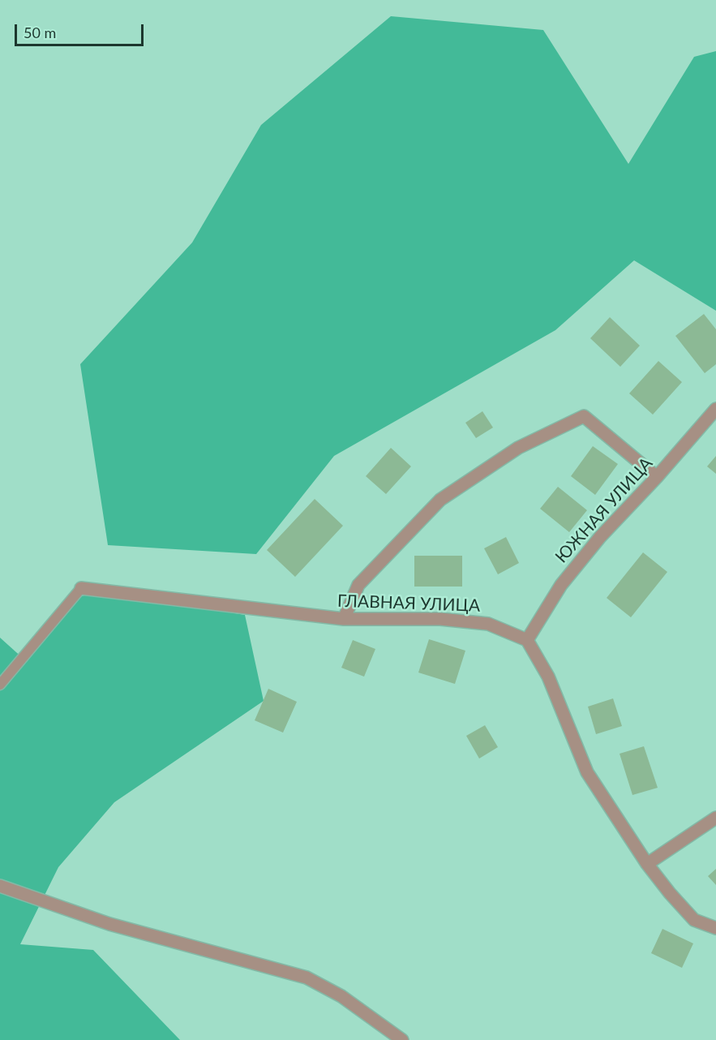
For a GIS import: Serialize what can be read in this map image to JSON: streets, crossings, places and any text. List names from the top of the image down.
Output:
{
  "streets": {
    "street": ["ЮЖНАЯ УЛИЦА", "ГЛАВНАЯ УЛИЦА"]
  },
  "crossings": [
    ["ЮЖНАЯ УЛИЦА", "ГЛАВНАЯ УЛИЦА"]
  ],
  "scale_bar": "50 m"
}
